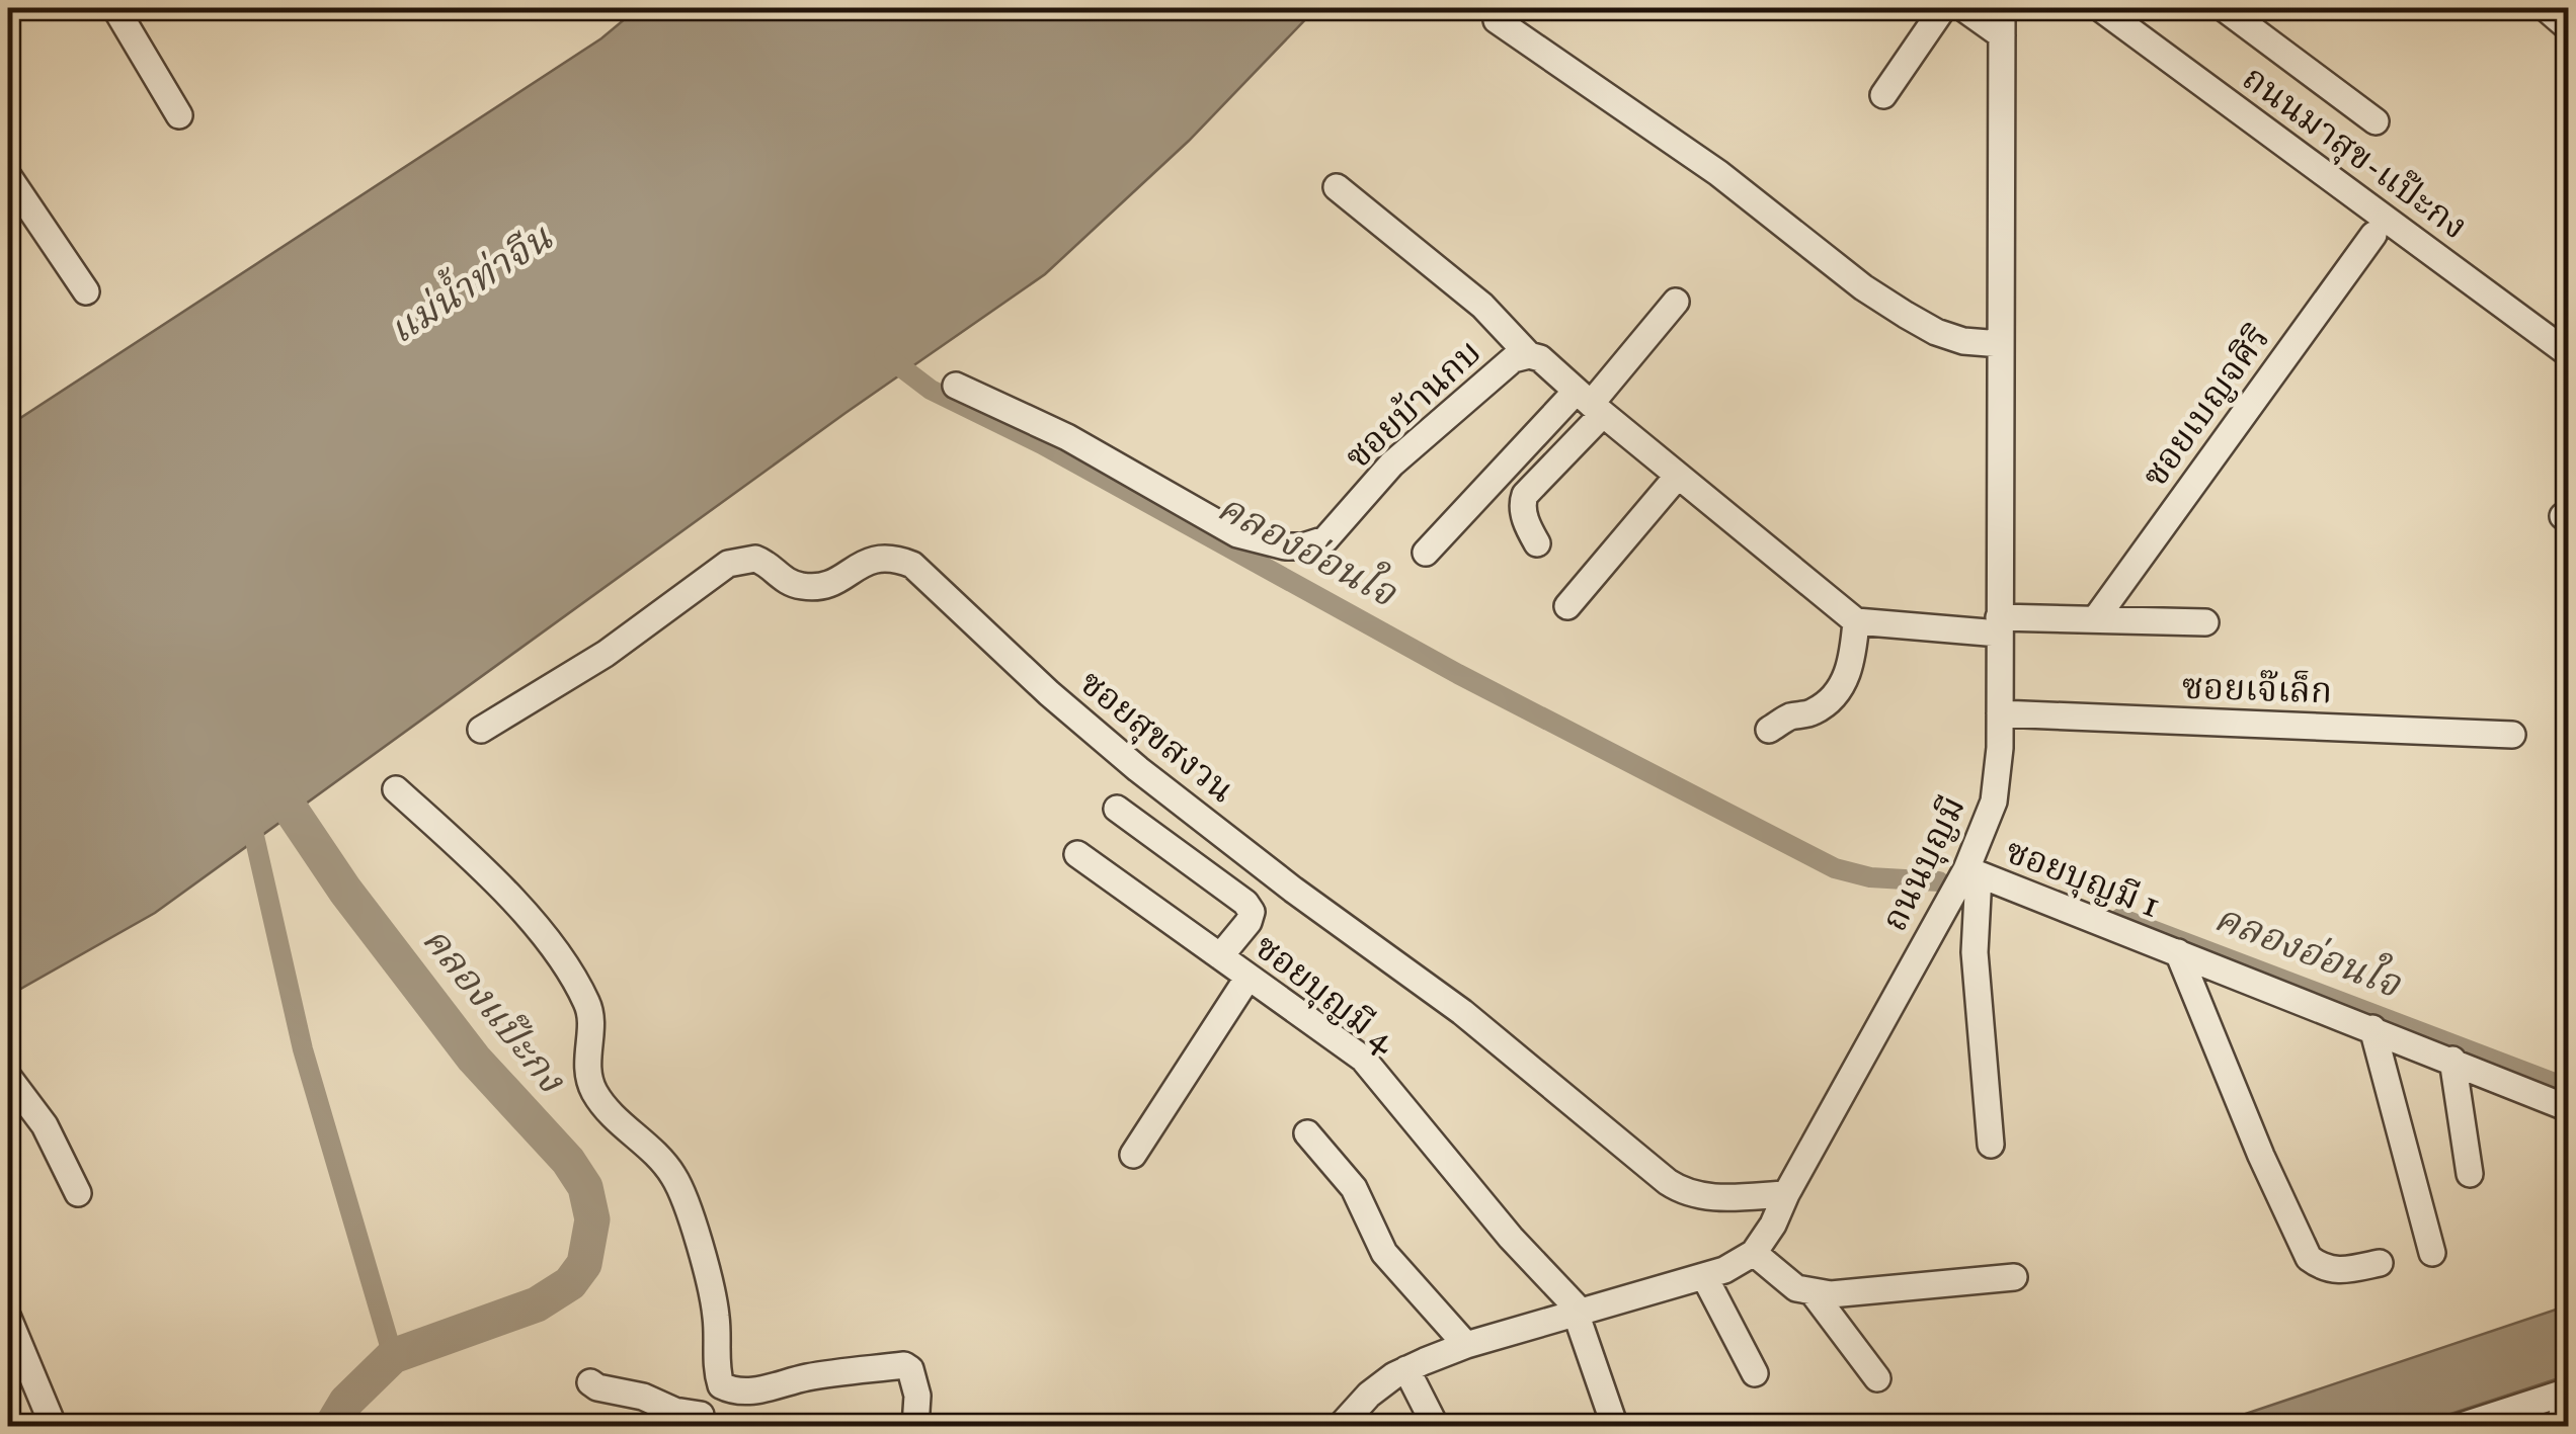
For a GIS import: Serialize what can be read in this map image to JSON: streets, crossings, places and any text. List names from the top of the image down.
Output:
{
  "streets": {
    "street": [
      "ถนนมาสุข-แป๊ะกง",
      "ซอยบ้านกบ",
      "ซอยเบญจศิริ",
      "ซอยเจ๊เล็ก",
      "ซอยสุขสงวน",
      "ถนนบุญมี",
      "ซอยบุญมี 1",
      "ซอยบุญมี 4"
    ]
  },
  "crossings": [
    ["ซอยเจ๊เล็ก", "ถนนบุญมี"],
    ["ซอยสุขสงวน", "ถนนบุญมี"],
    ["ถนนบุญมี", "ซอยบุญมี 1"]
  ],
  "water": ["แม่น้ำท่าจีน", "คลองอ่อนใจ", "คลองแป๊ะกง"]
}
